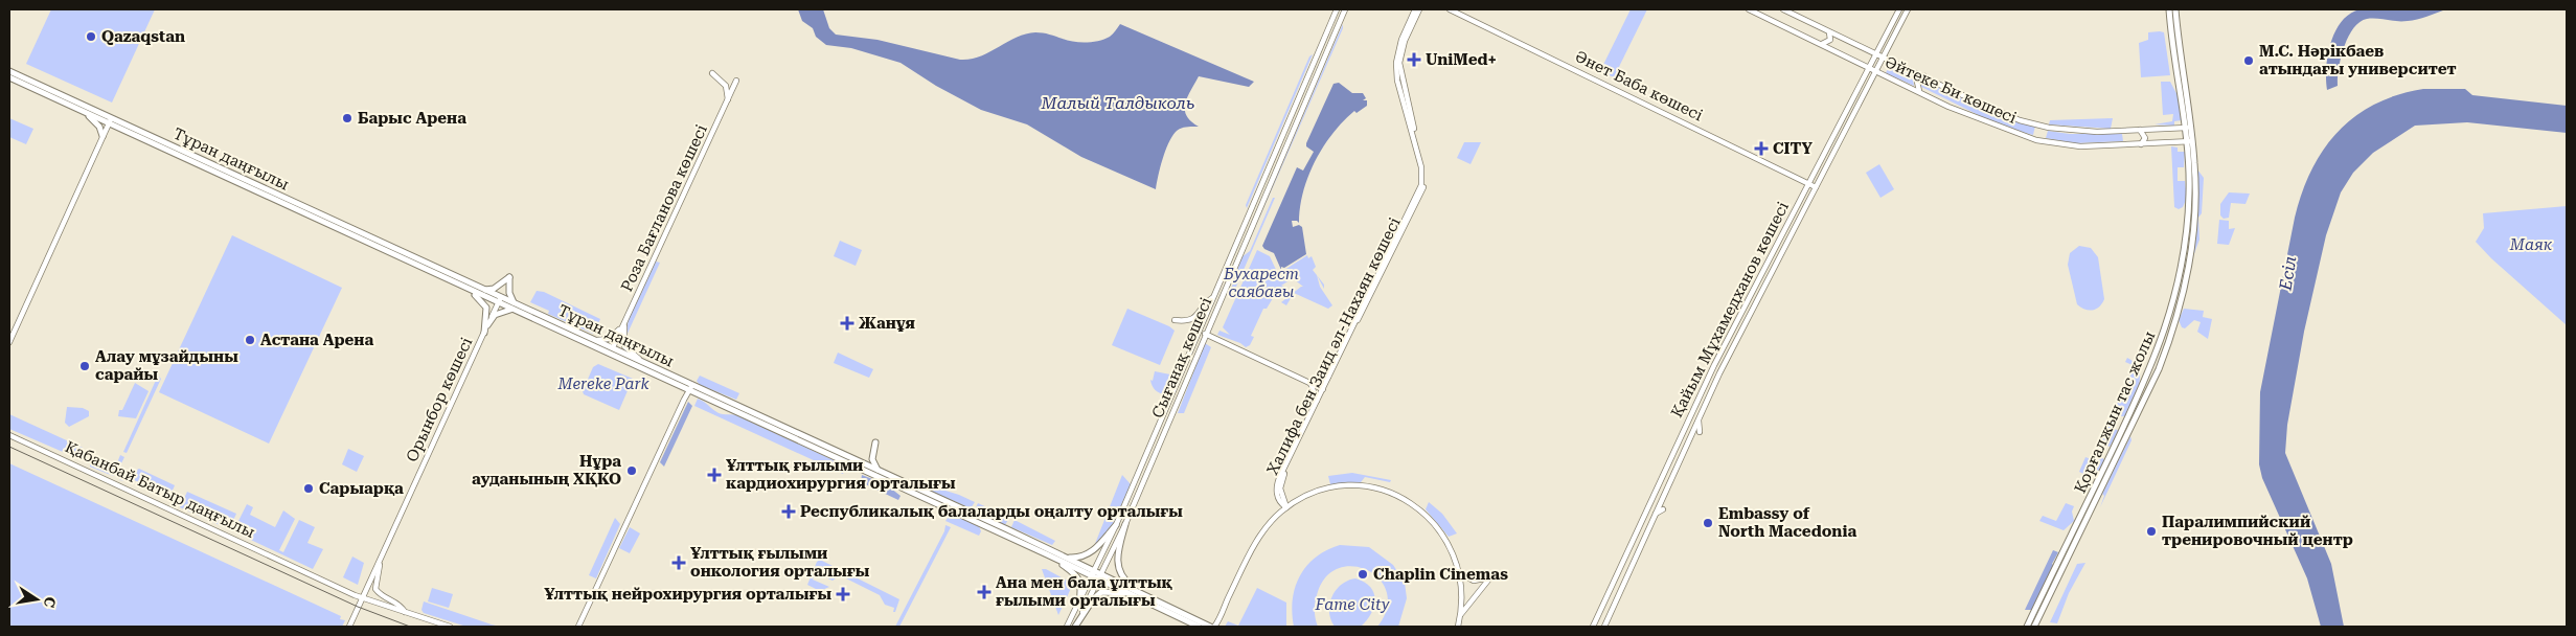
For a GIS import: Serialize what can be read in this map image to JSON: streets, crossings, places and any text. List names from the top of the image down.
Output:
{
  "streets": {
    "main road": ["Тұран даңғылы", "Қорғалжын тас жолы"],
    "street": [
      "Әнет Баба көшесі",
      "Әйтеке Би көшесі",
      "Роза Бағланова көшесі",
      "Қайым Мұхамедханов көшесі",
      "Халифа бен Заид әл-Нахаян көшесі",
      "Сығанақ көшесі",
      "Орынбор көшесі",
      "Қабанбай Батыр даңғылы"
    ]
  },
  "crossings": [
    ["Әнет Баба көшесі", "Қайым Мұхамедханов көшесі"],
    ["Әйтеке Би көшесі", "Қайым Мұхамедханов көшесі"],
    ["Әйтеке Би көшесі", "Қорғалжын тас жолы"],
    ["Тұран даңғылы", "Сығанақ көшесі"],
    ["Тұран даңғылы", "Орынбор көшесі"],
    ["Орынбор көшесі", "Қабанбай Батыр даңғылы"]
  ],
  "water": ["Малый Талдыколь", "Есіл"],
  "parks": [
    "Маяк",
    "Бухарест саябағы",
    "Mereke Park",
    "Fame City"
  ],
  "places": {
    "other": [
      "Qazaqstan",
      "М.С. Нәрікбаев атындағы университет",
      "Барыс Арена",
      "Астана Арена",
      "Алау мұзайдыны сарайы",
      "Нұра ауданының ХҚКО",
      "Сарыарқа",
      "Embassy of North Macedonia",
      "Паралимпийский тренировочный центр",
      "Chaplin Cinemas"
    ],
    "health": [
      "UniMed+",
      "CITY",
      "Жанұя",
      "Ұлттық ғылыми кардиохирургия орталығы",
      "Республикалық балаларды оңалту орталығы",
      "Ұлттық ғылыми онкология орталығы",
      "Ана мен бала ұлттық ғылыми орталығы",
      "Ұлттық нейрохирургия орталығы"
    ]
  },
  "north": "right"
}
